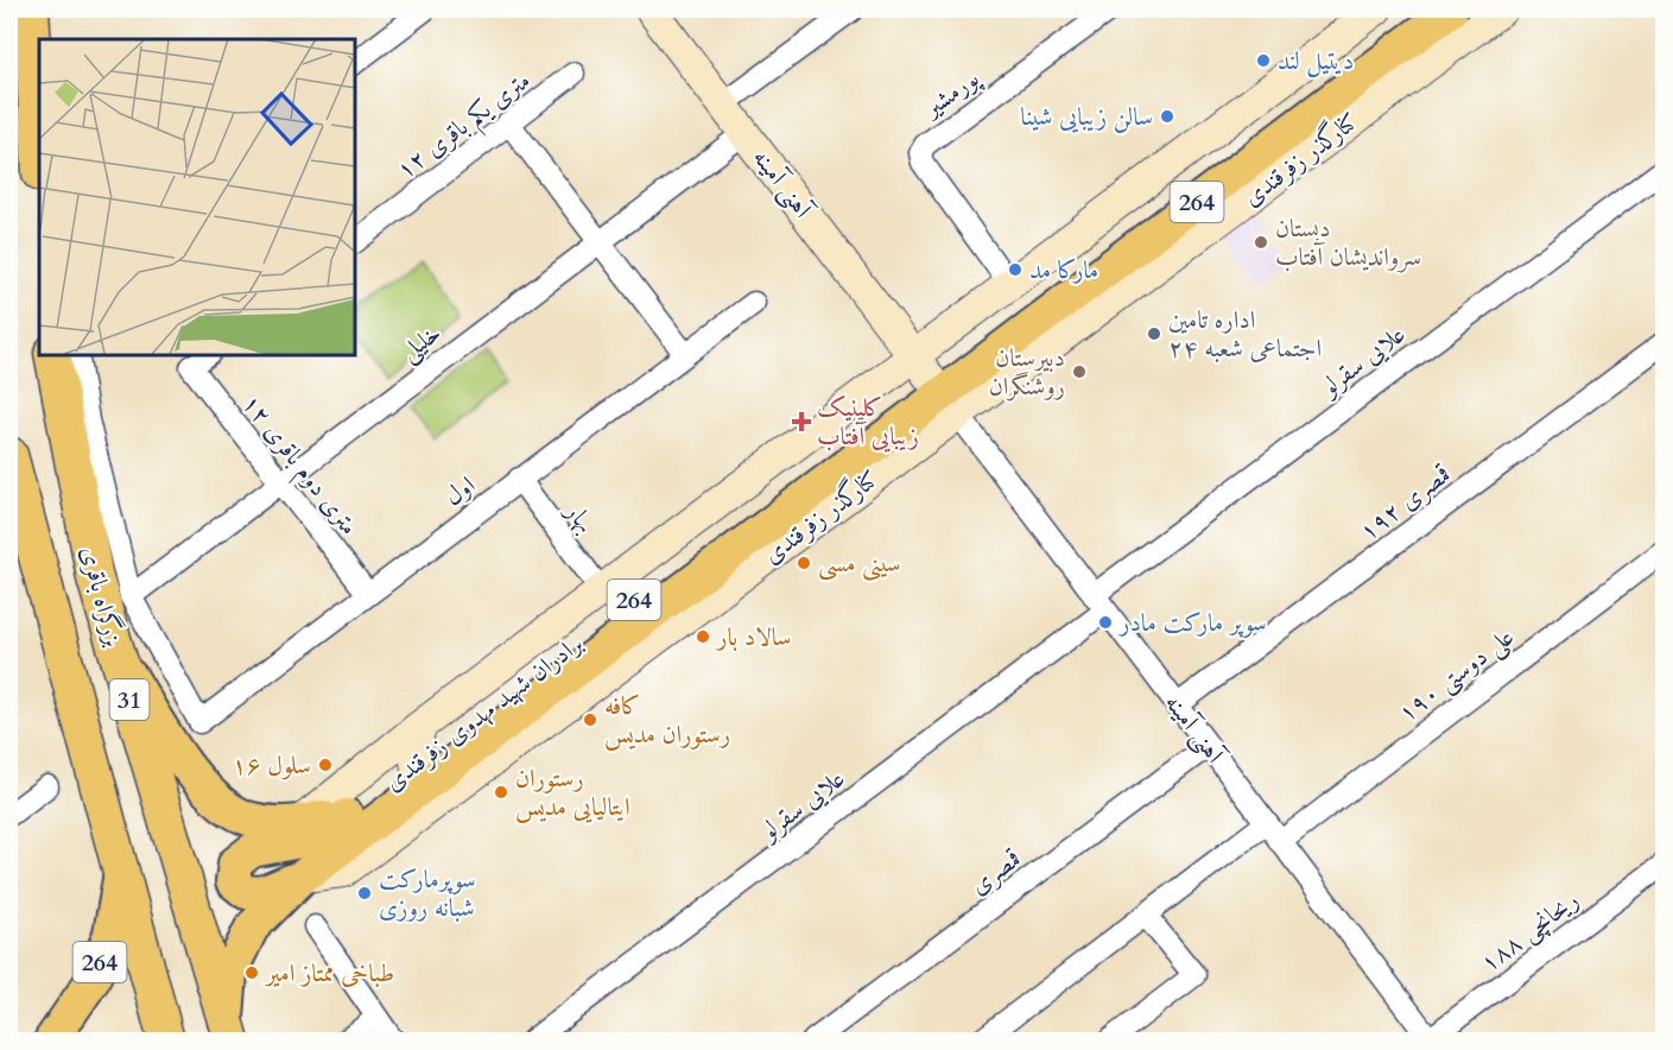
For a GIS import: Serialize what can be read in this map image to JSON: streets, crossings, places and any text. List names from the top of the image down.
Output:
{
  "streets": {
    "highway": ["بزرگراه باقری", "31"],
    "main road": [
      "کنارگذر زفرقندی",
      "آهنی آمینه",
      "264",
      "برادران شهید مهدوی زفرقندی"
    ],
    "street": [
      "پورمشیر",
      "۱۲ متری یکم باقری",
      "خلیلی",
      "علایی سقرلو",
      "۱۲ متری دوم باقری",
      "اول",
      "قمصری ۱۹۲",
      "بهار",
      "علی دوستی ۱۹۰",
      "قمصری",
      "ریحانچی ۱۸۸"
    ]
  },
  "crossings": [
    ["پورمشیر", "کنارگذر زفرقندی"],
    ["کنارگذر زفرقندی", "آهنی آمینه"],
    ["کنارگذر زفرقندی", "بهار"],
    ["کنارگذر زفرقندی", "برادران شهید مهدوی زفرقندی"],
    ["آهنی آمینه", "خلیلی"],
    ["آهنی آمینه", "علایی سقرلو"],
    ["آهنی آمینه", "قمصری ۱۹۲"],
    ["آهنی آمینه", "علی دوستی ۱۹۰"],
    ["آهنی آمینه", "برادران شهید مهدوی زفرقندی"],
    ["آهنی آمینه", "قمصری"],
    ["آهنی آمینه", "ریحانچی ۱۸۸"],
    ["264", "31"],
    ["خلیلی", "۱۲ متری دوم باقری"],
    ["خلیلی", "اول"],
    ["۱۲ متری دوم باقری", "اول"],
    ["اول", "بهار"],
    ["بزرگراه باقری", "برادران شهید مهدوی زفرقندی"]
  ],
  "places": {
    "other": [
      "دیتیل لند",
      "سالن زیبایی شینا",
      "دبستان سرواندیشان آفتاب",
      "مارکا مد",
      "اداره تامین اجتماعی شعبه ۲۴",
      "دبیرستان روشنگران",
      "سینی مسی",
      "سوپر مارکت مادر",
      "سالاد بار",
      "کافه رستوران مدیس",
      "سلول ۱۶",
      "رستوران ایتالیایی مدیس",
      "سوپرمارکت شبانه روزی",
      "طباخی ممتاز امیر"
    ],
    "health": ["کلینیک زیبایی آفتاب"]
  }
}
